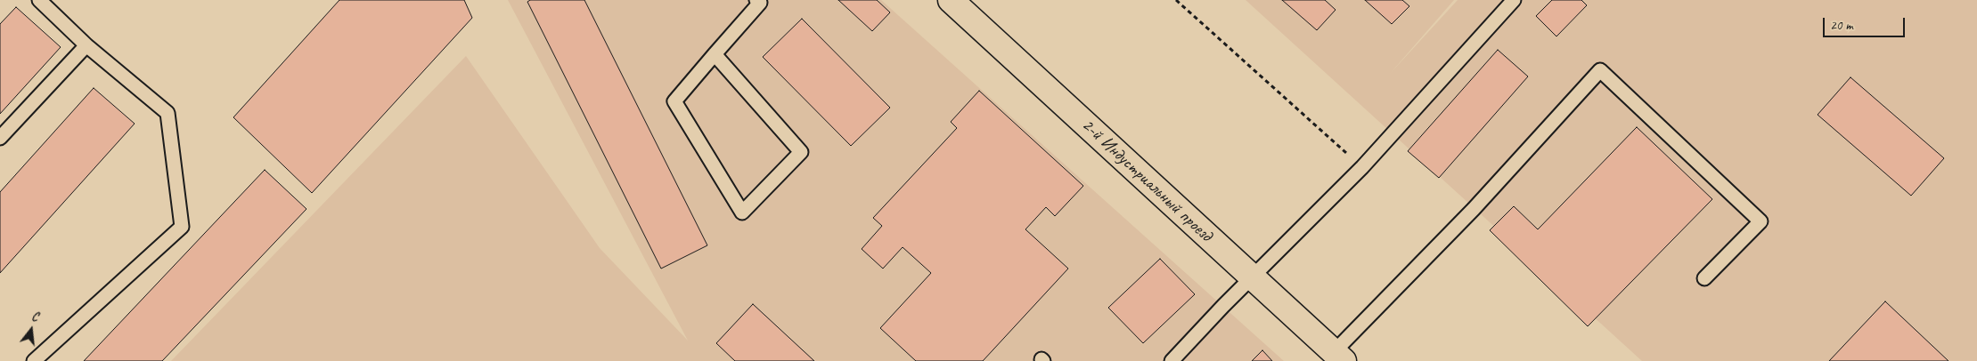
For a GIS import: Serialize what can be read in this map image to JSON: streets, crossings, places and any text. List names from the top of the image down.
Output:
{
  "streets": {
    "street": ["2-й Индустриальный проезд"]
  },
  "scale_bar": "20 m",
  "north": "top"
}
